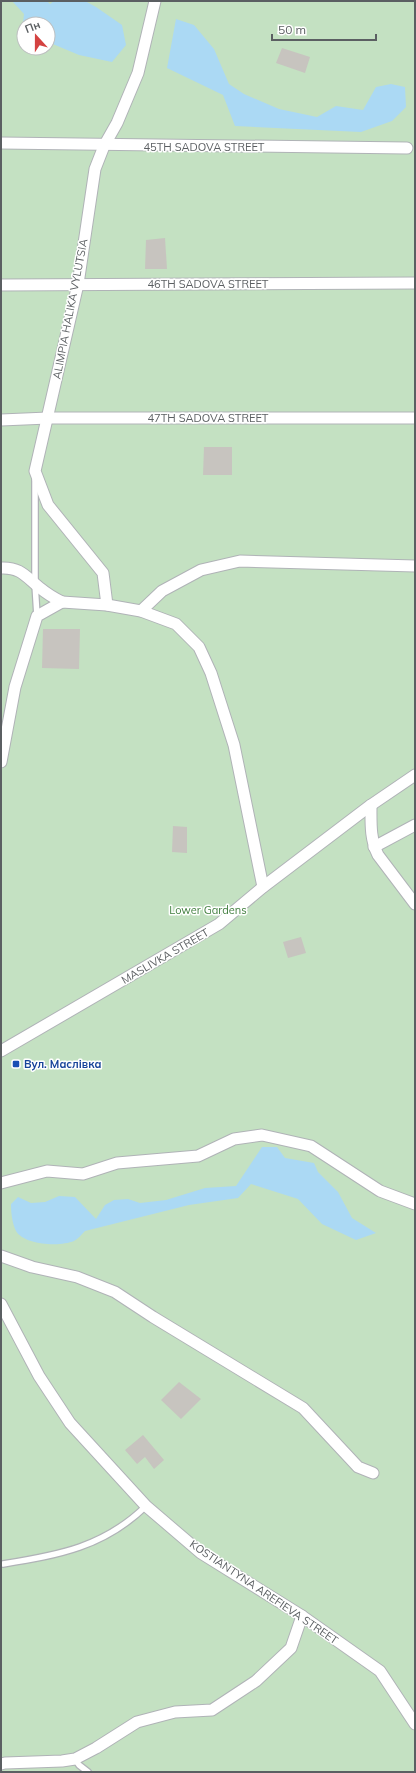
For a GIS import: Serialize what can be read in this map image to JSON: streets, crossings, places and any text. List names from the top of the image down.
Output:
{
  "streets": {
    "street": [
      "45TH SADOVA STREET",
      "46TH SADOVA STREET",
      "ALIMPIA HALIKA VYLUTSIA",
      "47TH SADOVA STREET",
      "MASLIVKA STREET",
      "KOSTIANTYNA AREFIEVA STREET"
    ]
  },
  "crossings": [
    ["45TH SADOVA STREET", "ALIMPIA HALIKA VYLUTSIA"],
    ["46TH SADOVA STREET", "ALIMPIA HALIKA VYLUTSIA"],
    ["ALIMPIA HALIKA VYLUTSIA", "47TH SADOVA STREET"]
  ],
  "parks": ["Lower Gardens"],
  "places": {
    "transit": ["Вул. Маслівка"]
  },
  "scale_bar": "50 m",
  "north": "top"
}
